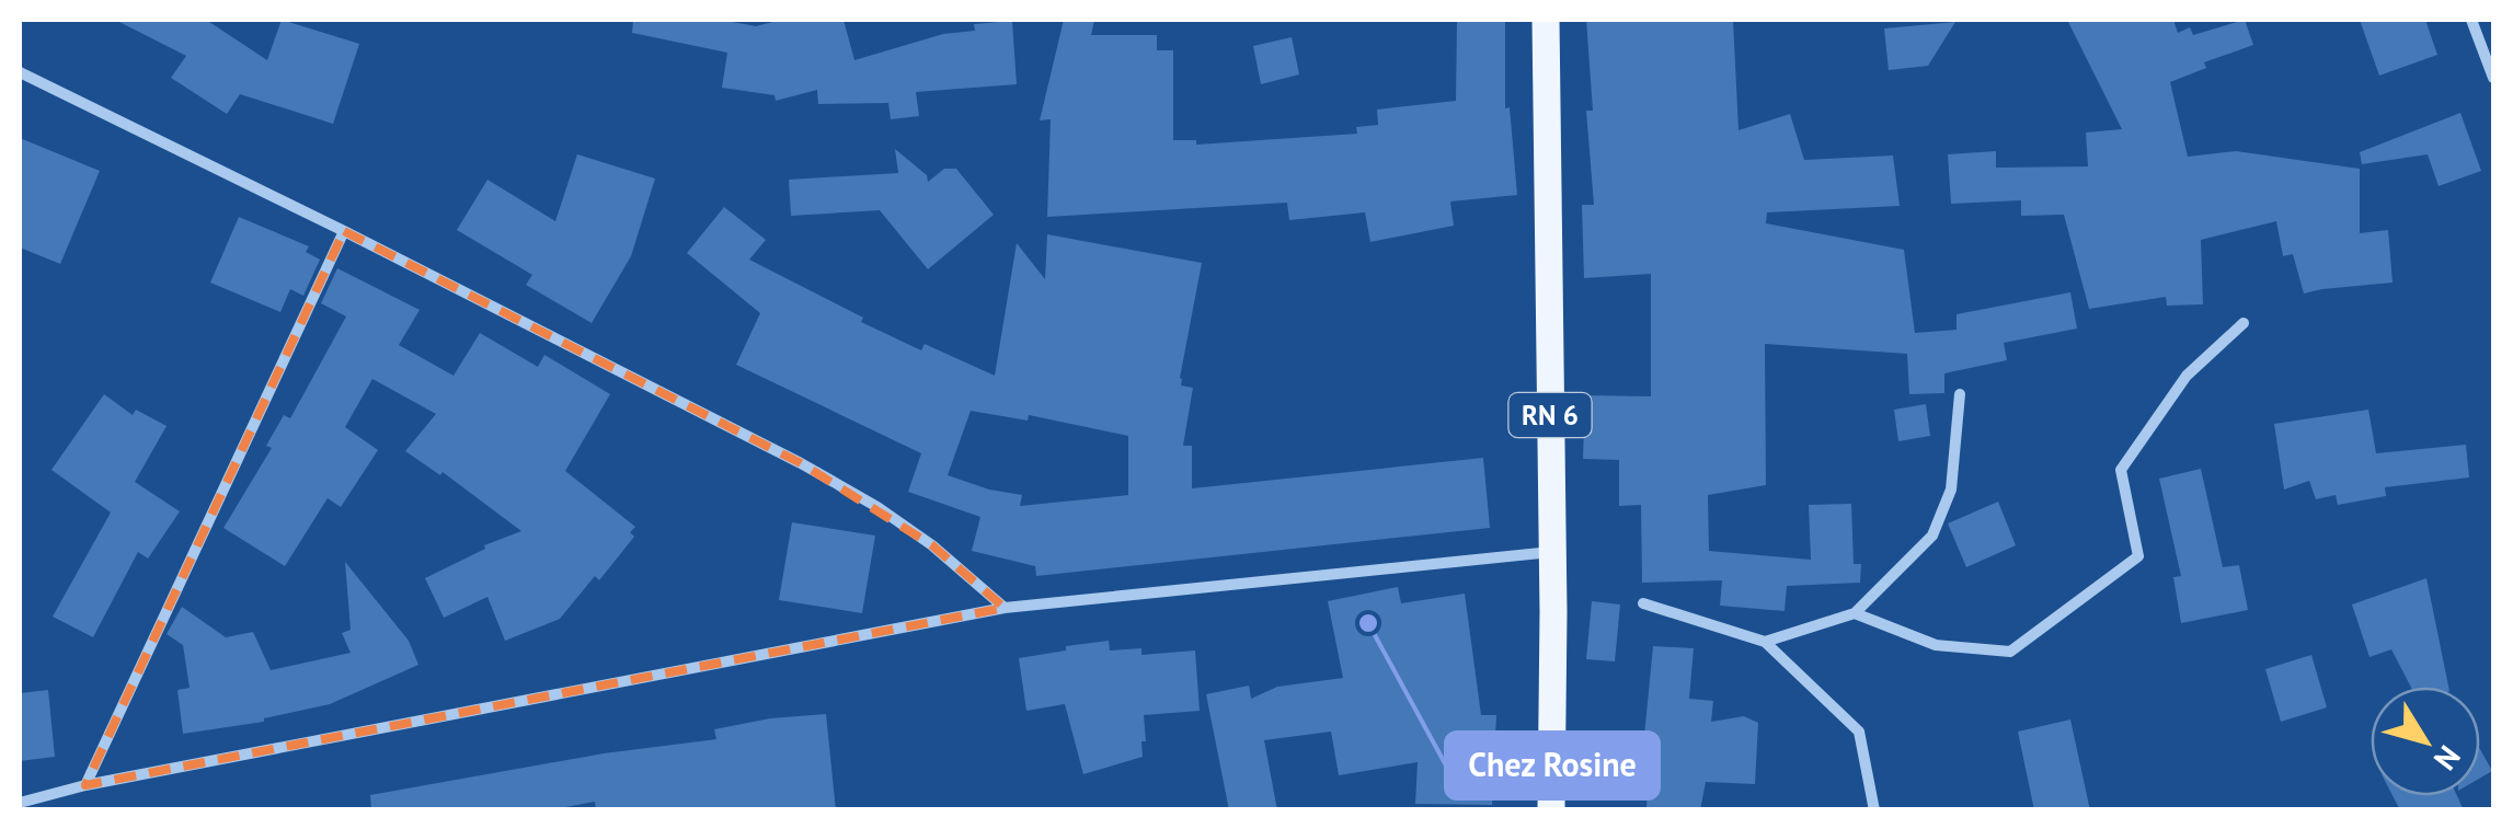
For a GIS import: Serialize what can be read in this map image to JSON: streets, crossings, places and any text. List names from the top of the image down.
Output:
{
  "streets": {
    "main road": ["RN 6"]
  },
  "places": ["Chez Rosine"],
  "north": "bottom right"
}
